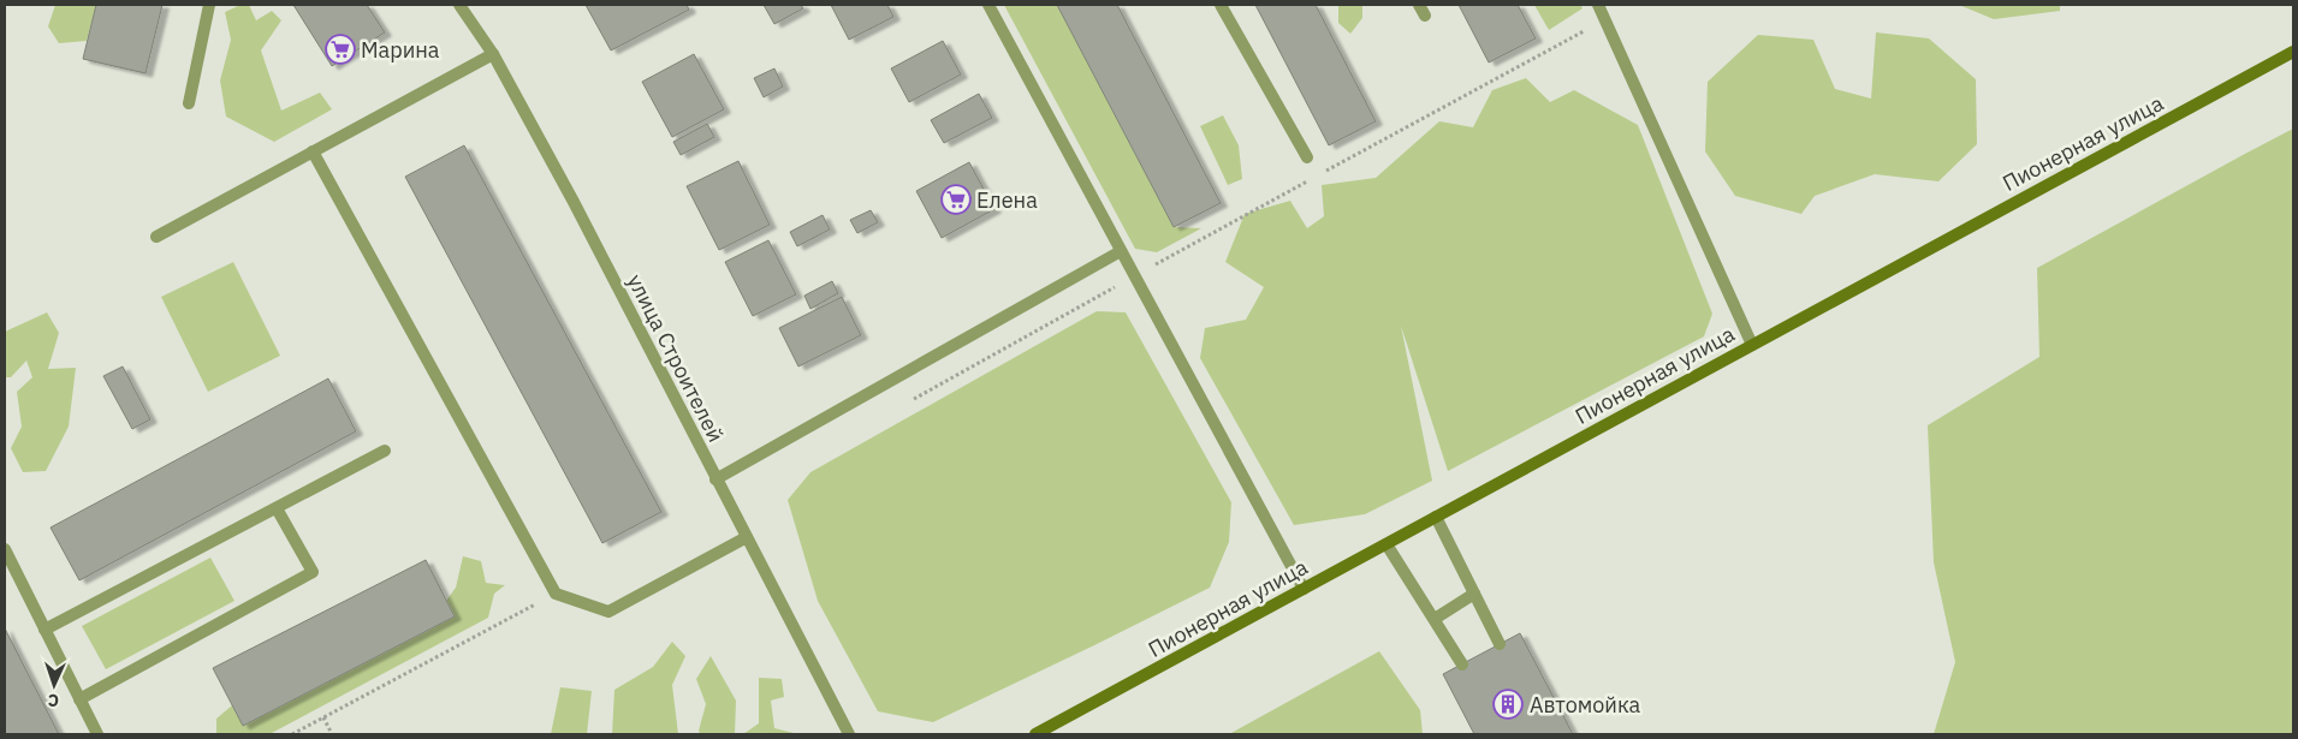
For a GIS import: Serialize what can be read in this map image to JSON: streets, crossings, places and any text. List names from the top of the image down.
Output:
{
  "streets": {
    "main road": ["Пионерная улица"],
    "street": ["улица Строителей"]
  },
  "places": {
    "supermarket": ["Марина", "Елена"],
    "building": ["Автомойка"]
  },
  "north": "bottom"
}
